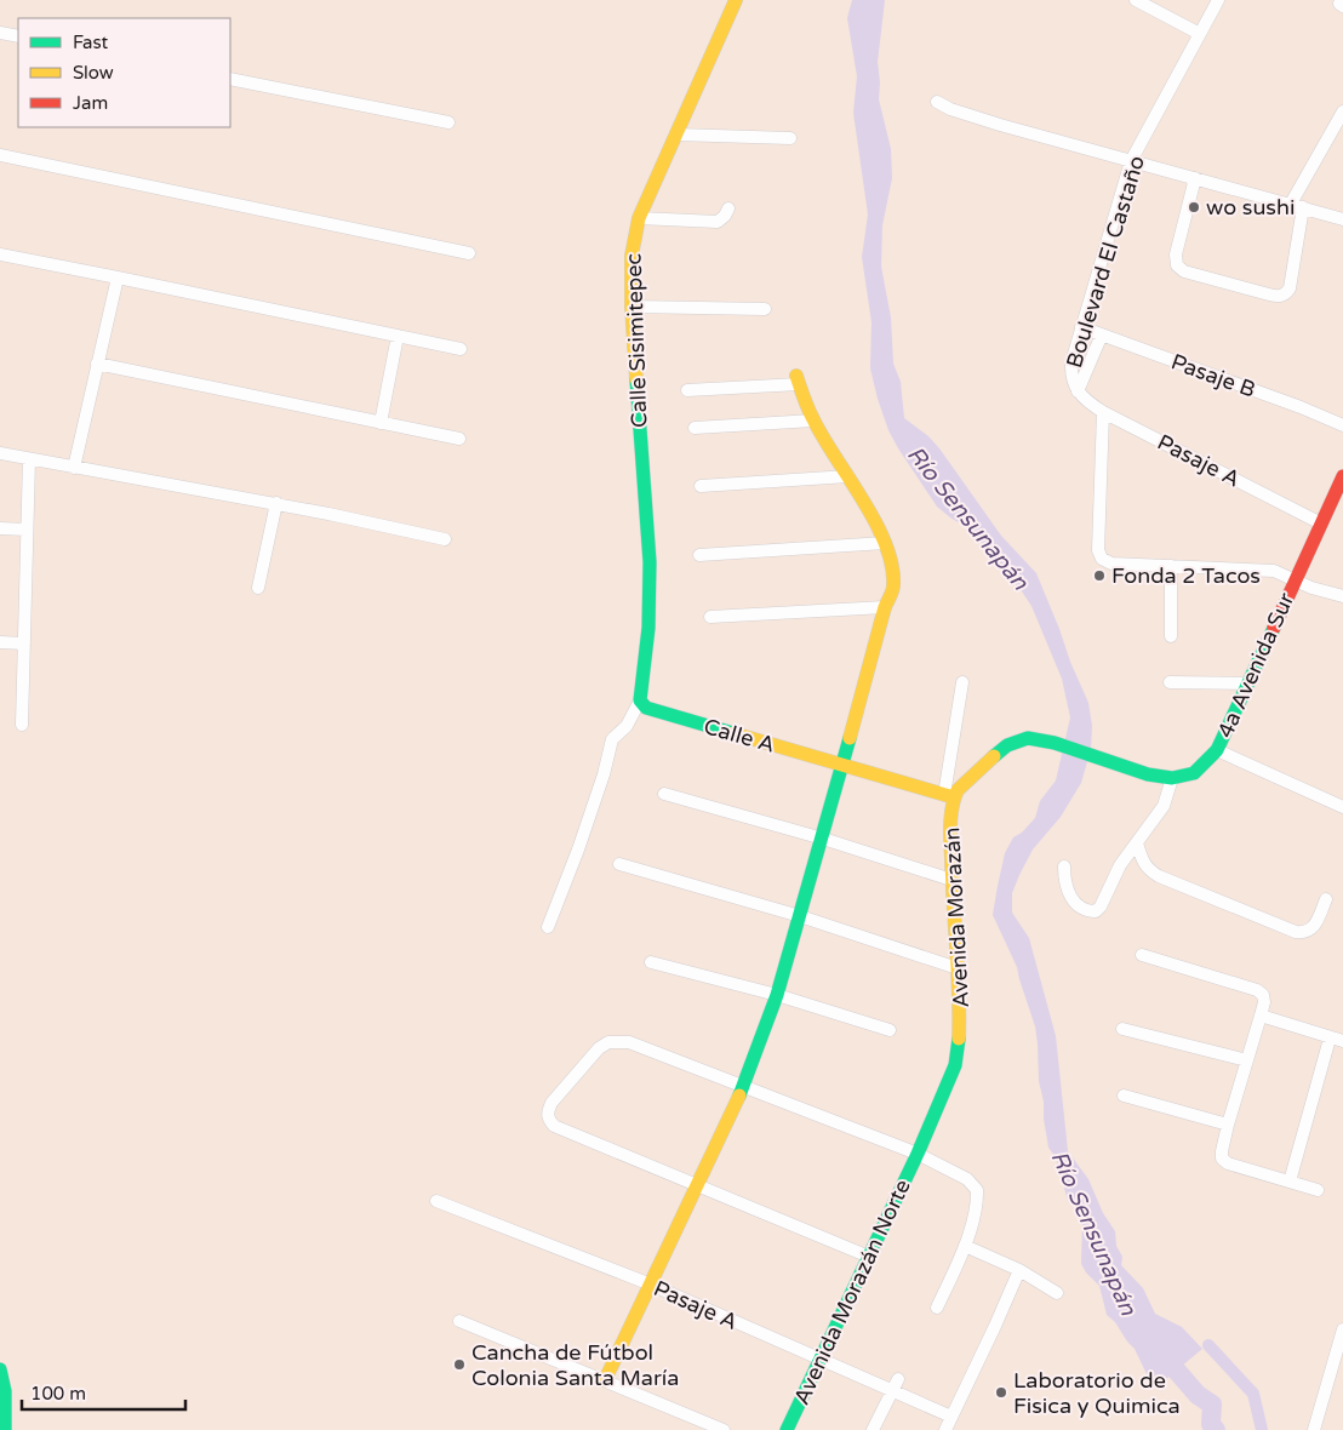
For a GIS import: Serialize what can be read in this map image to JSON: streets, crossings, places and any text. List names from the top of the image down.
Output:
{
  "streets": {
    "street": [
      "Boulevard El Castaño",
      "Calle Sisimitepec",
      "Pasaje B",
      "Pasaje A",
      "4a Avenida Sur",
      "Calle A",
      "Avenida Morazán",
      "Avenida Morazán Norte"
    ]
  },
  "crossings": [
    ["Boulevard El Castaño", "Pasaje B"],
    ["Boulevard El Castaño", "Pasaje A"],
    ["Calle Sisimitepec", "Calle A"],
    ["Pasaje A", "4a Avenida Sur"],
    ["Pasaje A", "Avenida Morazán Norte"],
    ["Calle A", "Avenida Morazán"],
    ["Avenida Morazán", "Avenida Morazán Norte"]
  ],
  "water": ["Río Sensunapán"],
  "places": [
    "wo sushi",
    "Fonda 2 Tacos",
    "Cancha de Fútbol Colonia Santa María",
    "Laboratorio de Fisica y Quimica"
  ],
  "legend": ["Fast", "Slow", "Jam"],
  "scale_bar": "100 m"
}
